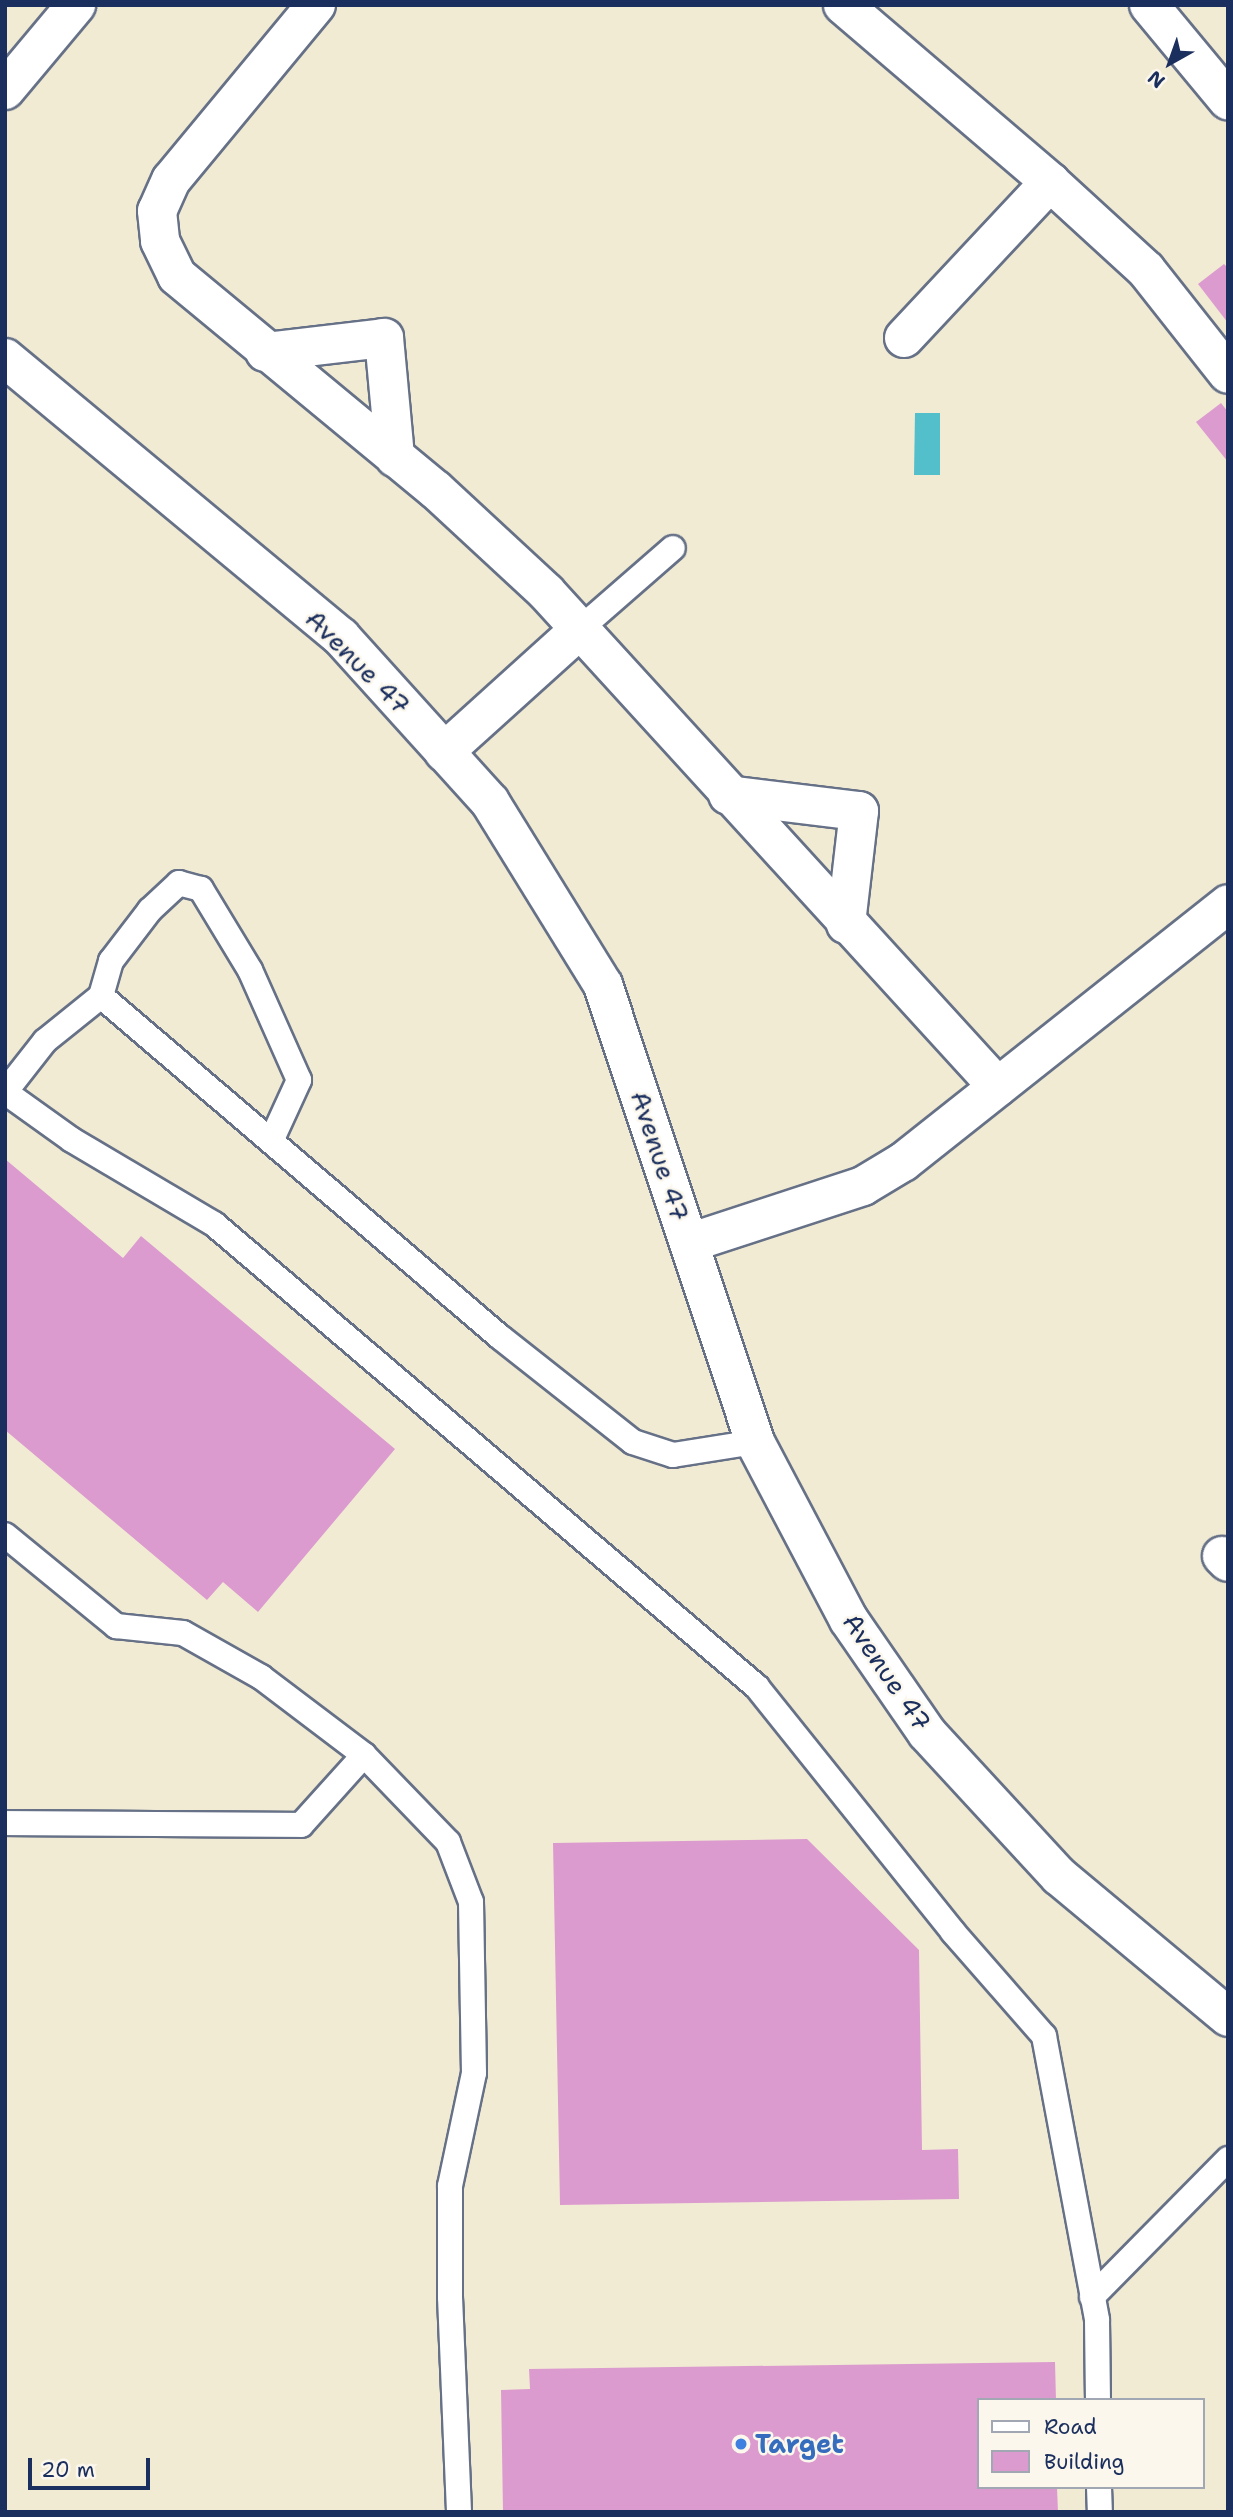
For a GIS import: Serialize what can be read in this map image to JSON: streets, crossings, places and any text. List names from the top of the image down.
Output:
{
  "streets": {
    "street": ["Avenue 47"]
  },
  "places": ["Target"],
  "legend": ["Road", "Building"],
  "scale_bar": "20 m",
  "north": "bottom left"
}
